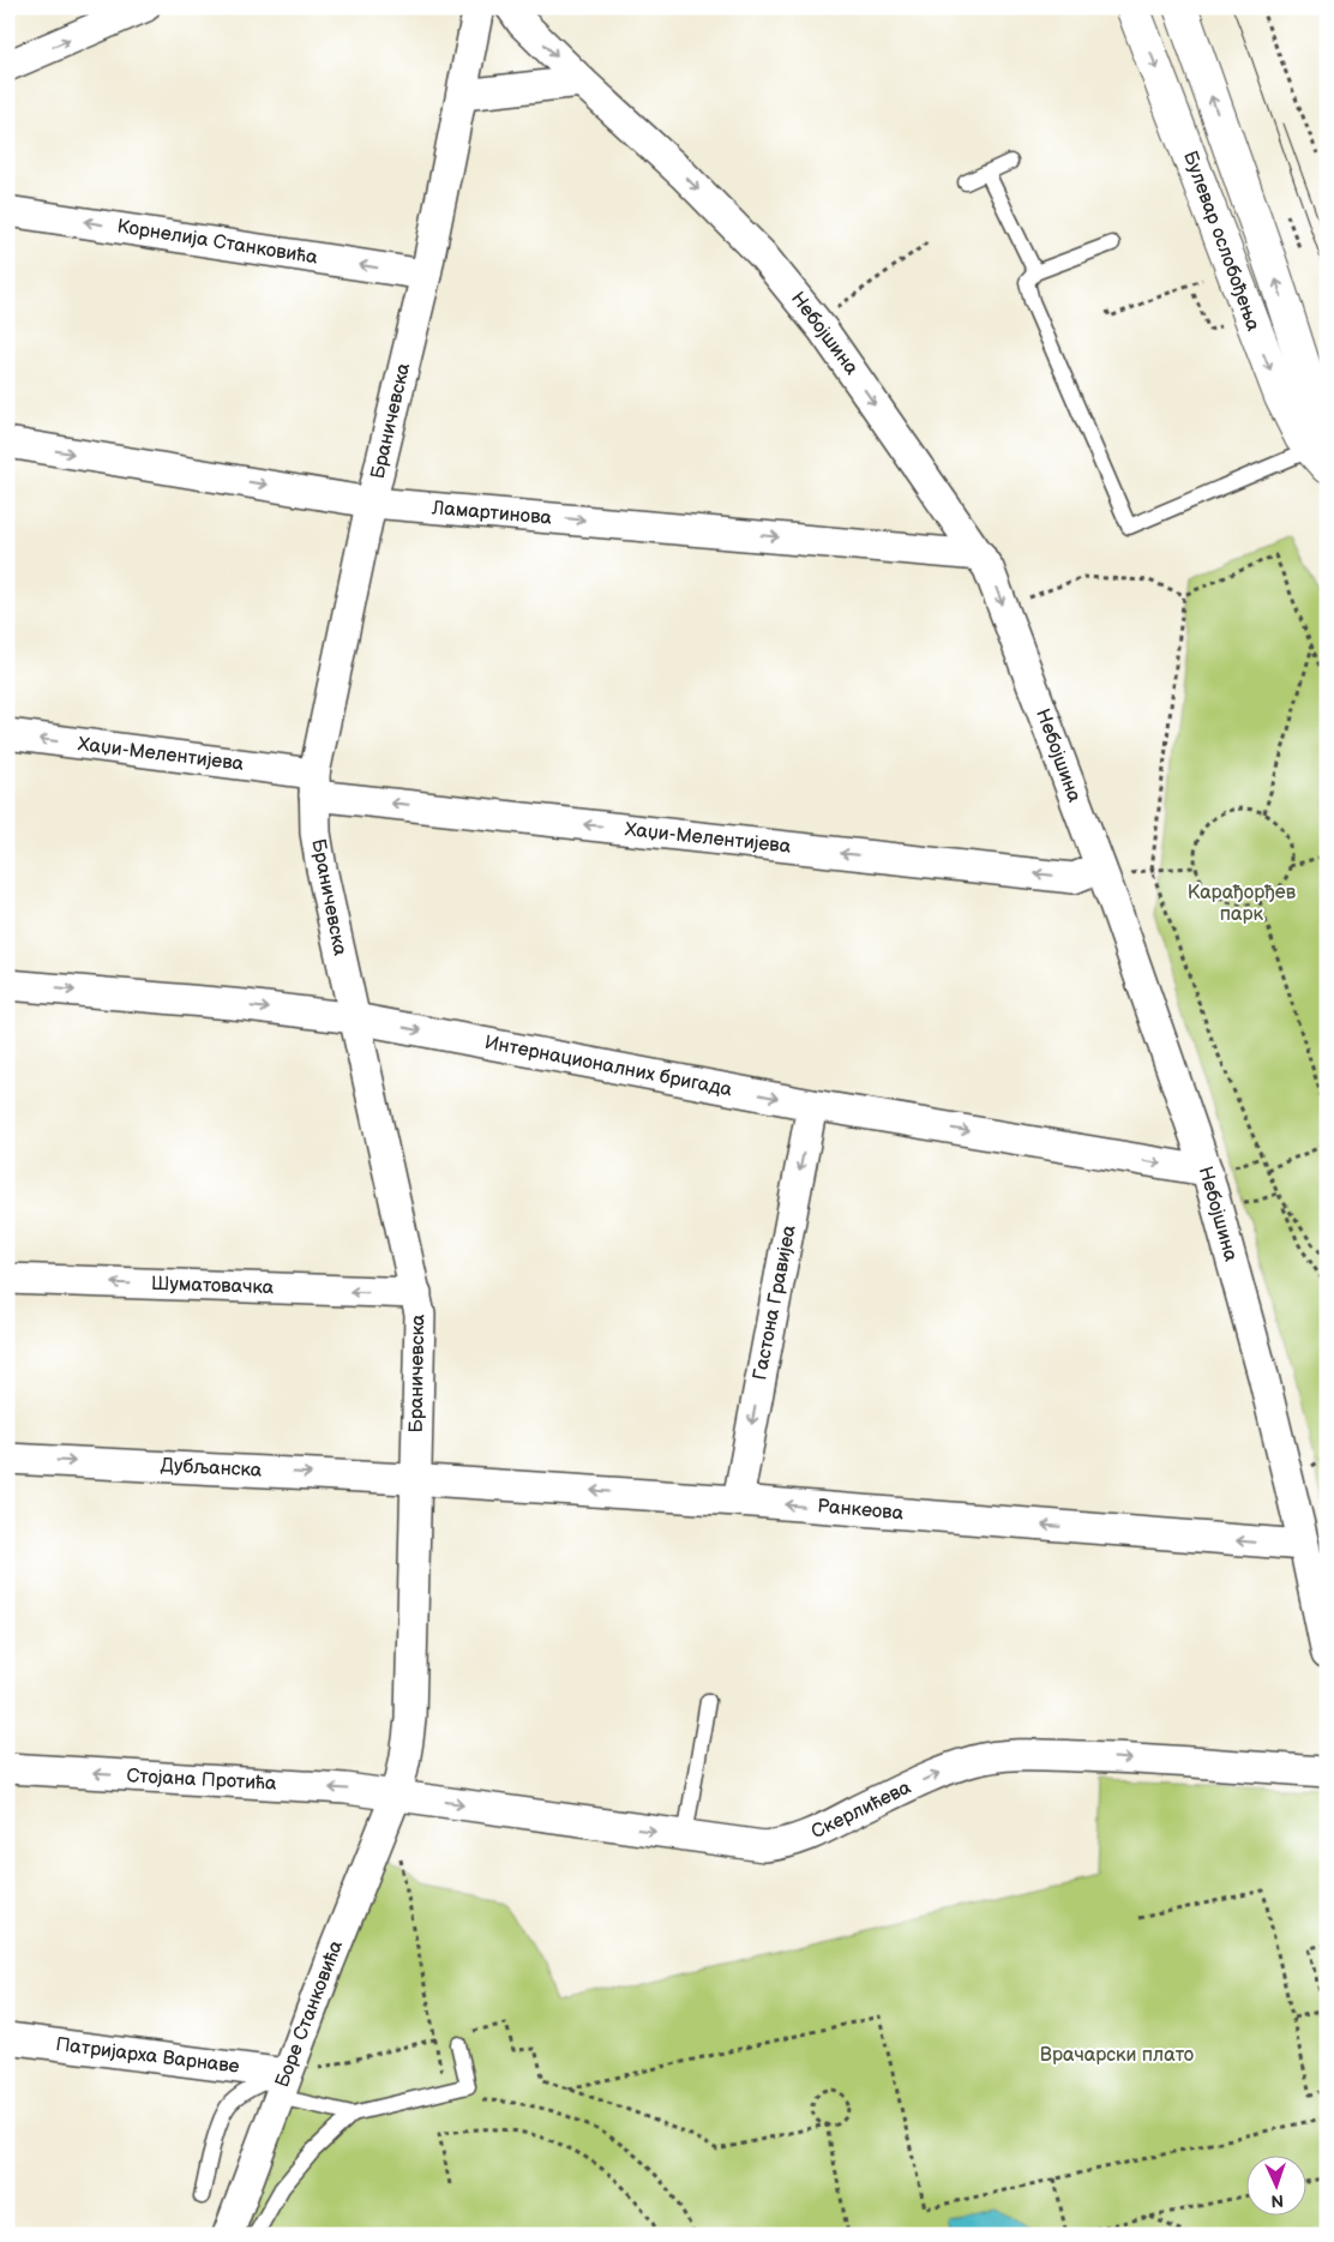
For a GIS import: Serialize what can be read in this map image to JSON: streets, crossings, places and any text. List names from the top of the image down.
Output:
{
  "streets": {
    "main road": ["Булевар ослобођења"],
    "street": [
      "Корнелија Станковића",
      "Небојшина",
      "Браничевска",
      "Ламартинова",
      "Хаџи-Мелентијева",
      "Интернационалних бригада",
      "Шуматовачка",
      "Гастона Гравијеа",
      "Дубљанска",
      "Ранкеова",
      "Стојана Протића",
      "Скерлићева",
      "Боре Станковића",
      "Патријарха Варнаве"
    ]
  },
  "crossings": [
    ["Корнелија Станковића", "Браничевска"],
    ["Небојшина", "Ламартинова"],
    ["Небојшина", "Хаџи-Мелентијева"],
    ["Небојшина", "Интернационалних бригада"],
    ["Небојшина", "Ранкеова"],
    ["Браничевска", "Ламартинова"],
    ["Браничевска", "Хаџи-Мелентијева"],
    ["Браничевска", "Интернационалних бригада"],
    ["Браничевска", "Шуматовачка"],
    ["Браничевска", "Дубљанска"],
    ["Браничевска", "Ранкеова"],
    ["Браничевска", "Стојана Протића"],
    ["Браничевска", "Скерлићева"],
    ["Браничевска", "Боре Станковића"],
    ["Интернационалних бригада", "Гастона Гравијеа"],
    ["Гастона Гравијеа", "Ранкеова"],
    ["Дубљанска", "Ранкеова"],
    ["Стојана Протића", "Скерлићева"],
    ["Стојана Протића", "Боре Станковића"],
    ["Скерлићева", "Боре Станковића"],
    ["Боре Станковића", "Патријарха Варнаве"]
  ],
  "one_way": [
    "Корнелија Станковића",
    "Небојшина",
    "Ламартинова",
    "Хаџи-Мелентијева",
    "Интернационалних бригада",
    "Шуматовачка",
    "Гастона Гравијеа",
    "Дубљанска",
    "Ранкеова",
    "Стојана Протића",
    "Скерлићева"
  ],
  "parks": ["Карађорђев парк", "Врачарски плато"],
  "north": "bottom"
}
